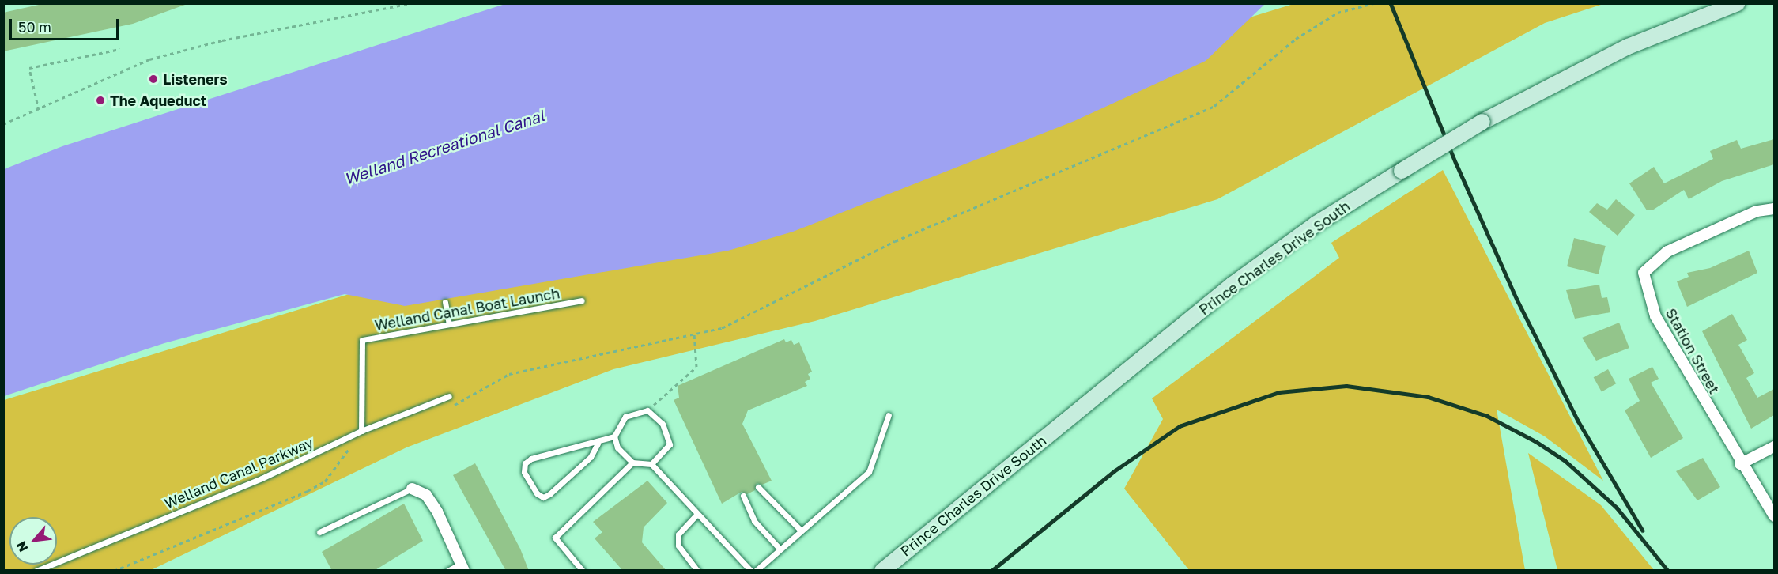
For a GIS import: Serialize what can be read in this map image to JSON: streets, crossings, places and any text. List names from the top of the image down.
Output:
{
  "streets": {
    "main road": ["Prince Charles Drive South"],
    "street": ["Station Street"],
    "lane": ["Welland Canal Boat Launch", "Welland Canal Parkway"]
  },
  "crossings": [
    ["Welland Canal Boat Launch", "Welland Canal Parkway"]
  ],
  "water": ["Welland Recreational Canal"],
  "places": ["Listeners", "The Aqueduct"],
  "scale_bar": "50 m",
  "north": "bottom left"
}
